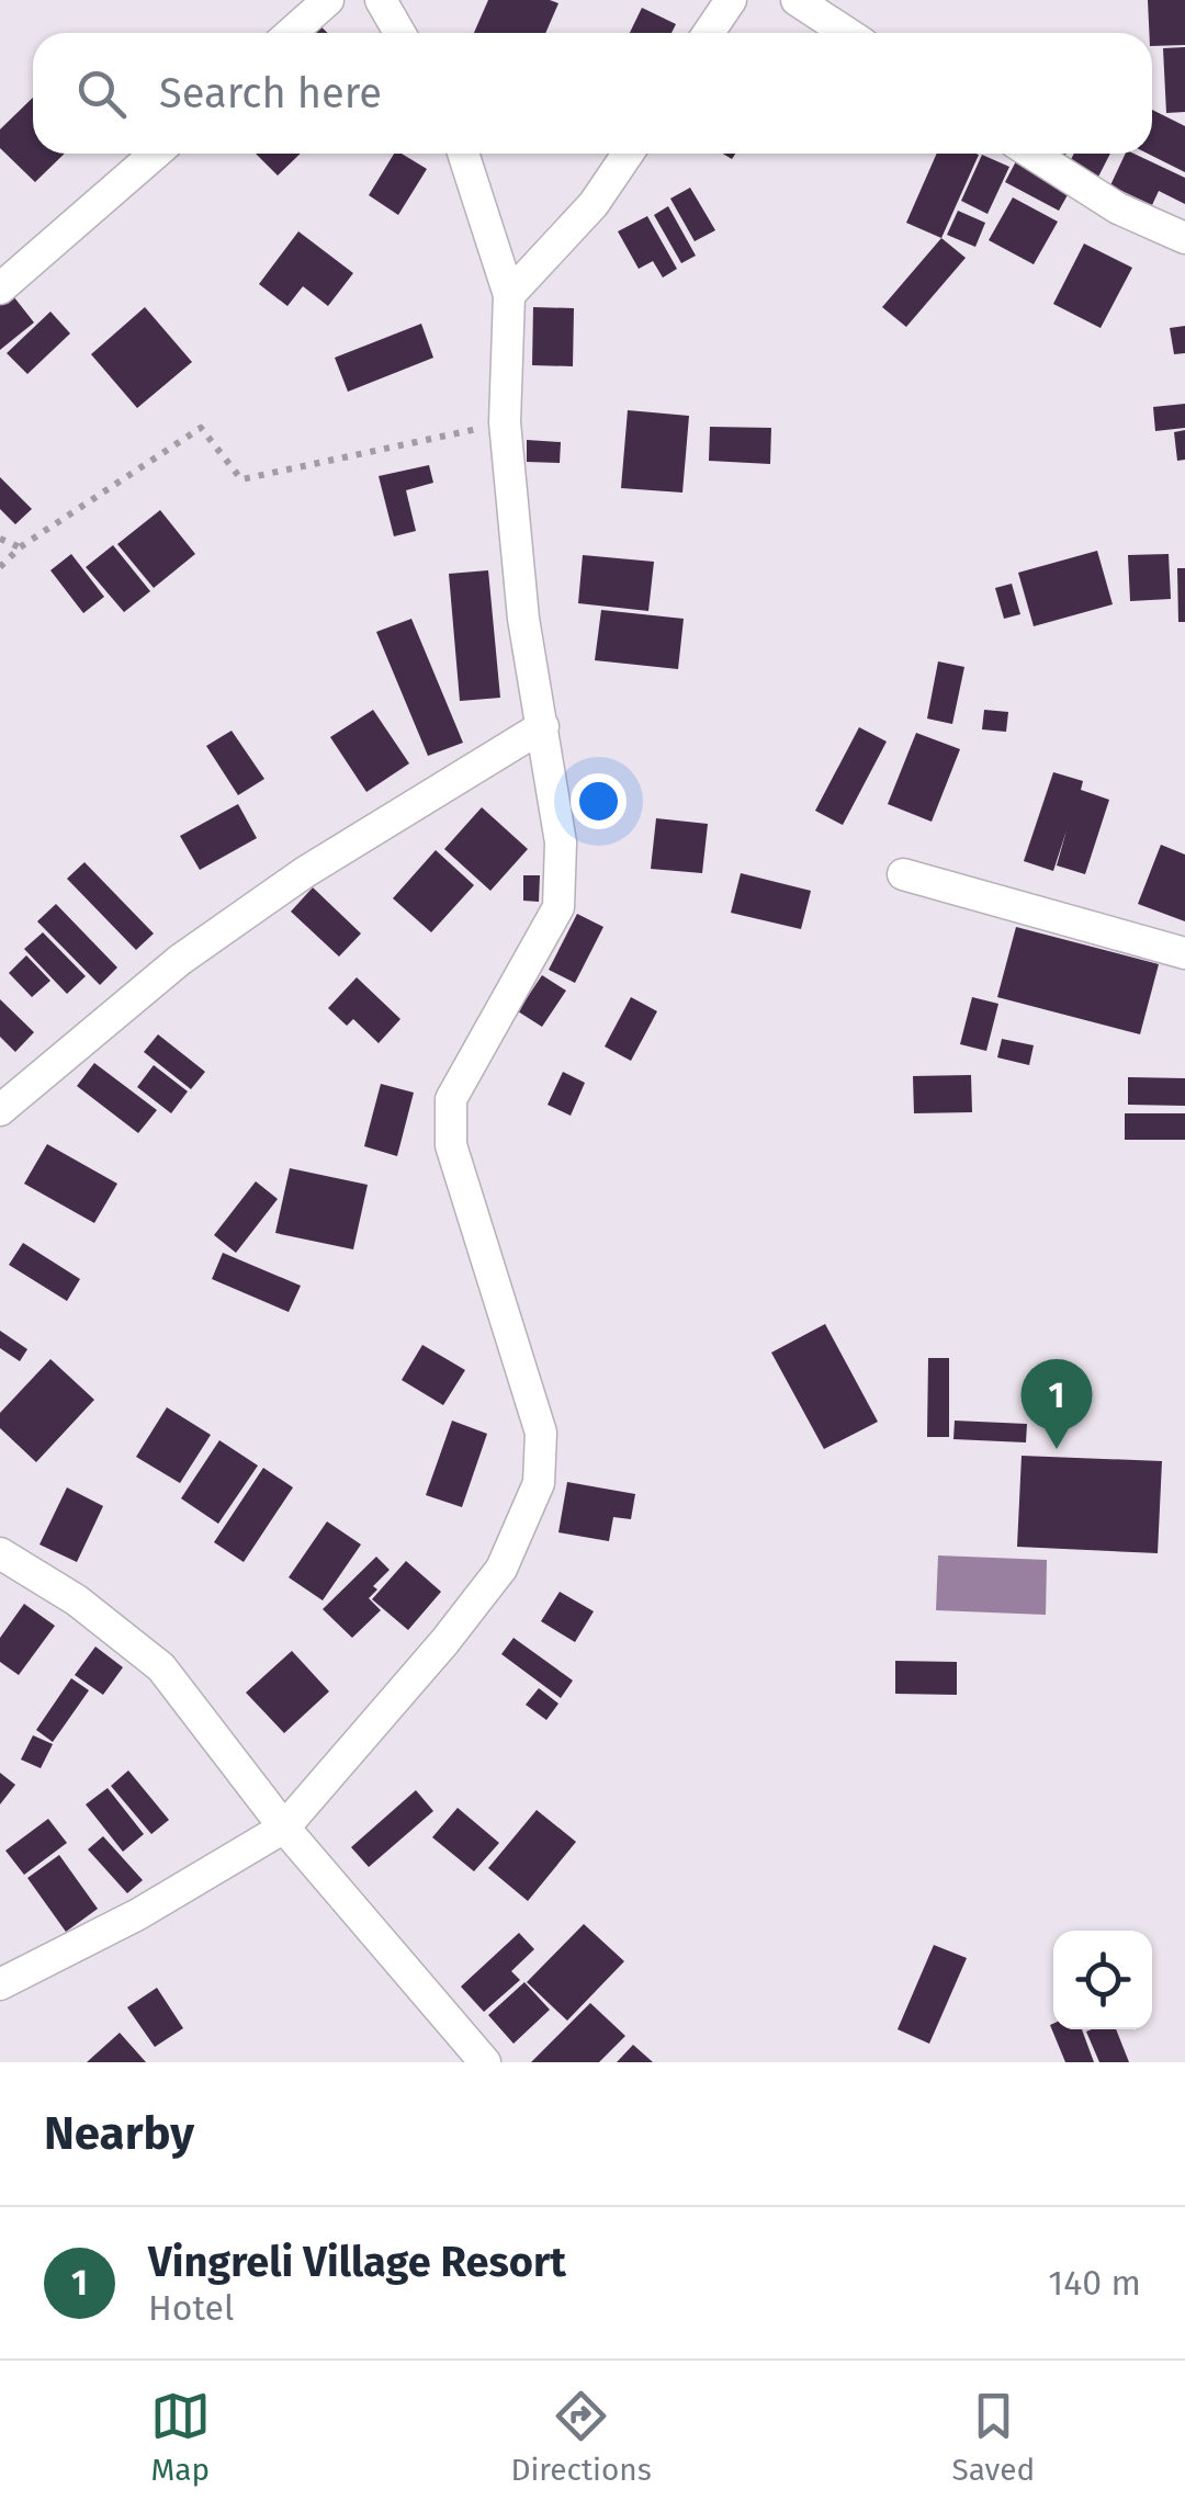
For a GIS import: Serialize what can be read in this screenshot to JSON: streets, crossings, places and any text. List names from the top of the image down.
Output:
{
  "page": {
    "search": "Search here",
    "pins": "1",
    "heading": "Nearby",
    "list": [
      {
        "mark": "1",
        "name": "Vingreli Village Resort",
        "note": "Hotel",
        "value": "140 m"
      }
    ],
    "nav": ["Map", "Directions", "Saved"]
  }
}
